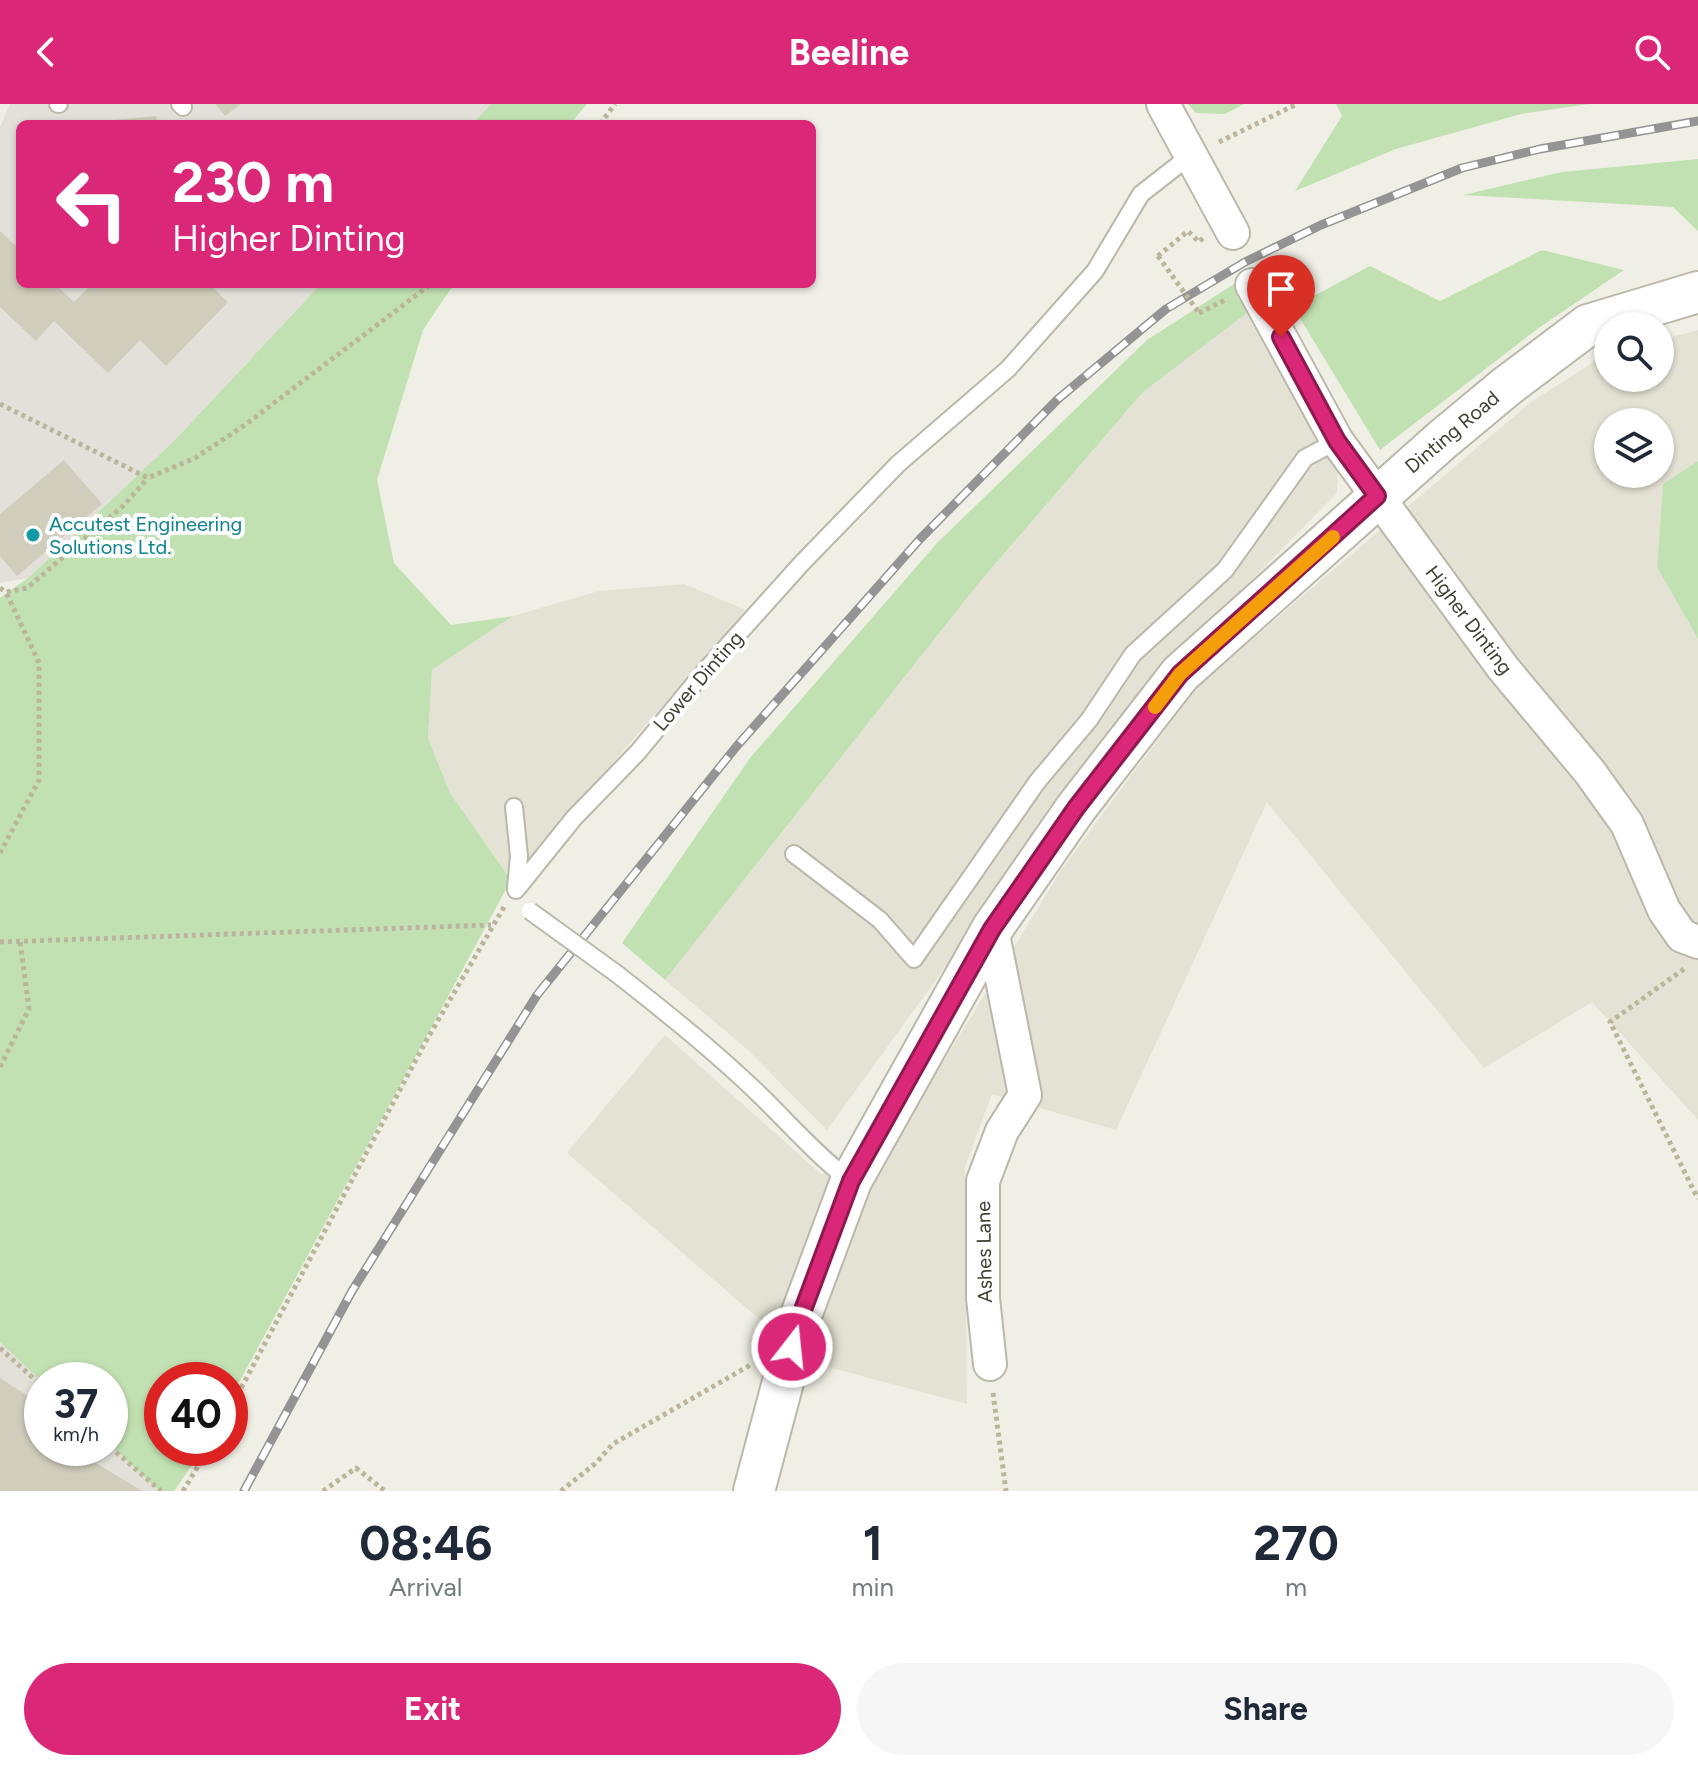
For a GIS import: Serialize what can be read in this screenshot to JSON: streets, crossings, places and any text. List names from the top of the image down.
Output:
{
  "streets": {
    "street": ["Dinting Road", "Higher Dinting", "Ashes Lane"],
    "lane": ["Lower Dinting"]
  },
  "crossings": [
    ["Dinting Road", "Higher Dinting"],
    ["Dinting Road", "Ashes Lane"]
  ],
  "places": ["Accutest Engineering Solutions Ltd."],
  "page": {
    "header": "Beeline",
    "turn": ["230 m", "Higher Dinting"],
    "speed": "37 km/h",
    "limit": "40",
    "eta": [
      "08:46",
      "Arrival",
      "1",
      "min",
      "270",
      "m"
    ],
    "buttons": ["Exit", "Share"]
  }
}
